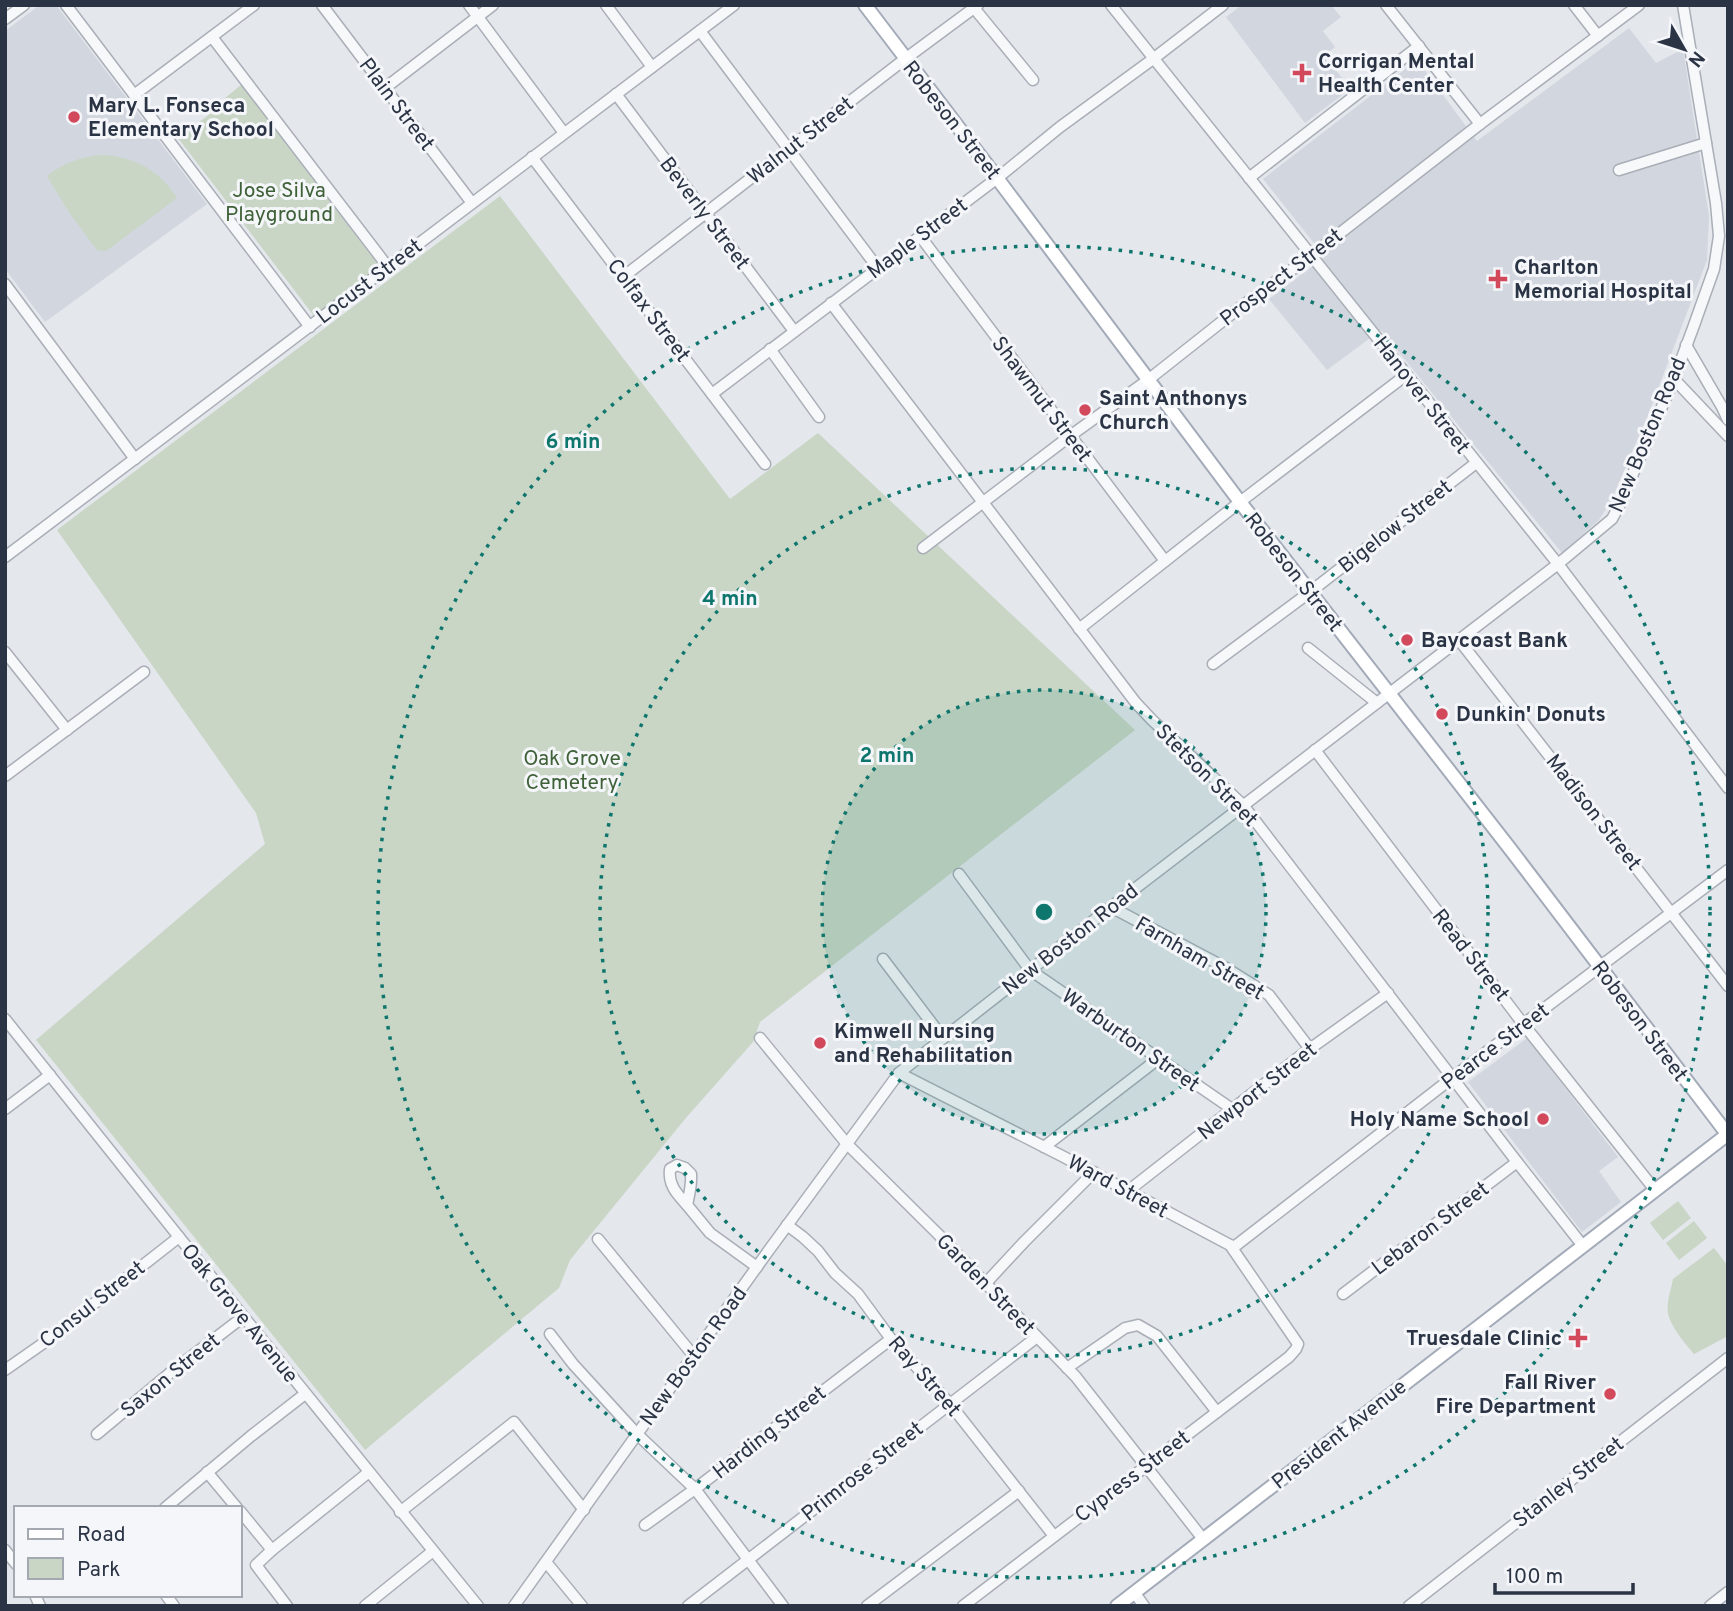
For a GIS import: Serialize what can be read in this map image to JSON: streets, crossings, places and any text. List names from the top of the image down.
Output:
{
  "streets": {
    "main road": ["Robeson Street", "President Avenue"],
    "street": [
      "Plain Street",
      "Walnut Street",
      "Beverly Street",
      "Maple Street",
      "Prospect Street",
      "Locust Street",
      "Colfax Street",
      "Hanover Street",
      "Shawmut Street",
      "New Boston Road",
      "Bigelow Street",
      "Stetson Street",
      "Madison Street",
      "Read Street",
      "Farnham Street",
      "Warburton Street",
      "Pearce Street",
      "Newport Street",
      "Ward Street",
      "Lebaron Street",
      "Garden Street",
      "Consul Street",
      "Oak Grove Avenue",
      "Saxon Street",
      "Ray Street",
      "Harding Street",
      "Primrose Street",
      "Cypress Street",
      "Stanley Street"
    ]
  },
  "crossings": [
    ["Plain Street", "Locust Street"],
    ["Robeson Street", "Walnut Street"],
    ["Robeson Street", "Maple Street"],
    ["Robeson Street", "Prospect Street"],
    ["Robeson Street", "New Boston Road"],
    ["Robeson Street", "Bigelow Street"],
    ["Robeson Street", "Pearce Street"],
    ["Robeson Street", "President Avenue"],
    ["Walnut Street", "Beverly Street"],
    ["Walnut Street", "Colfax Street"],
    ["Beverly Street", "Maple Street"],
    ["Beverly Street", "Locust Street"],
    ["Maple Street", "Colfax Street"],
    ["Maple Street", "Hanover Street"],
    ["Maple Street", "Shawmut Street"],
    ["Maple Street", "Stetson Street"],
    ["Prospect Street", "Hanover Street"],
    ["Prospect Street", "Shawmut Street"],
    ["Prospect Street", "Stetson Street"],
    ["Locust Street", "Colfax Street"],
    ["Hanover Street", "New Boston Road"],
    ["Hanover Street", "Bigelow Street"],
    ["New Boston Road", "Stetson Street"],
    ["New Boston Road", "Madison Street"],
    ["New Boston Road", "Read Street"],
    ["New Boston Road", "Farnham Street"],
    ["New Boston Road", "Warburton Street"],
    ["New Boston Road", "Ward Street"],
    ["New Boston Road", "Garden Street"],
    ["New Boston Road", "Ray Street"],
    ["Stetson Street", "Pearce Street"],
    ["Stetson Street", "Newport Street"],
    ["Stetson Street", "Lebaron Street"],
    ["Stetson Street", "President Avenue"],
    ["Madison Street", "Pearce Street"],
    ["Read Street", "Pearce Street"],
    ["Read Street", "President Avenue"],
    ["Farnham Street", "Newport Street"],
    ["Warburton Street", "Newport Street"],
    ["Pearce Street", "Ward Street"],
    ["Newport Street", "Ward Street"],
    ["Ward Street", "Cypress Street"],
    ["Garden Street", "President Avenue"],
    ["Garden Street", "Primrose Street"],
    ["Garden Street", "Cypress Street"],
    ["Consul Street", "Oak Grove Avenue"],
    ["Oak Grove Avenue", "Saxon Street"],
    ["Ray Street", "Harding Street"],
    ["Ray Street", "Primrose Street"],
    ["Ray Street", "Cypress Street"]
  ],
  "parks": ["Jose Silva Playground", "Oak Grove Cemetery"],
  "places": {
    "health": ["Corrigan Mental Health Center", "Charlton Memorial Hospital", "Truesdale Clinic"],
    "other": [
      "Mary L. Fonseca Elementary School",
      "Saint Anthonys Church",
      "Baycoast Bank",
      "Dunkin' Donuts",
      "Kimwell Nursing and Rehabilitation",
      "Holy Name School",
      "Fall River Fire Department"
    ]
  },
  "legend": ["Road", "Park"],
  "scale_bar": "100 m",
  "north": "bottom right",
  "rings": ["6 min", "4 min", "2 min"]
}
